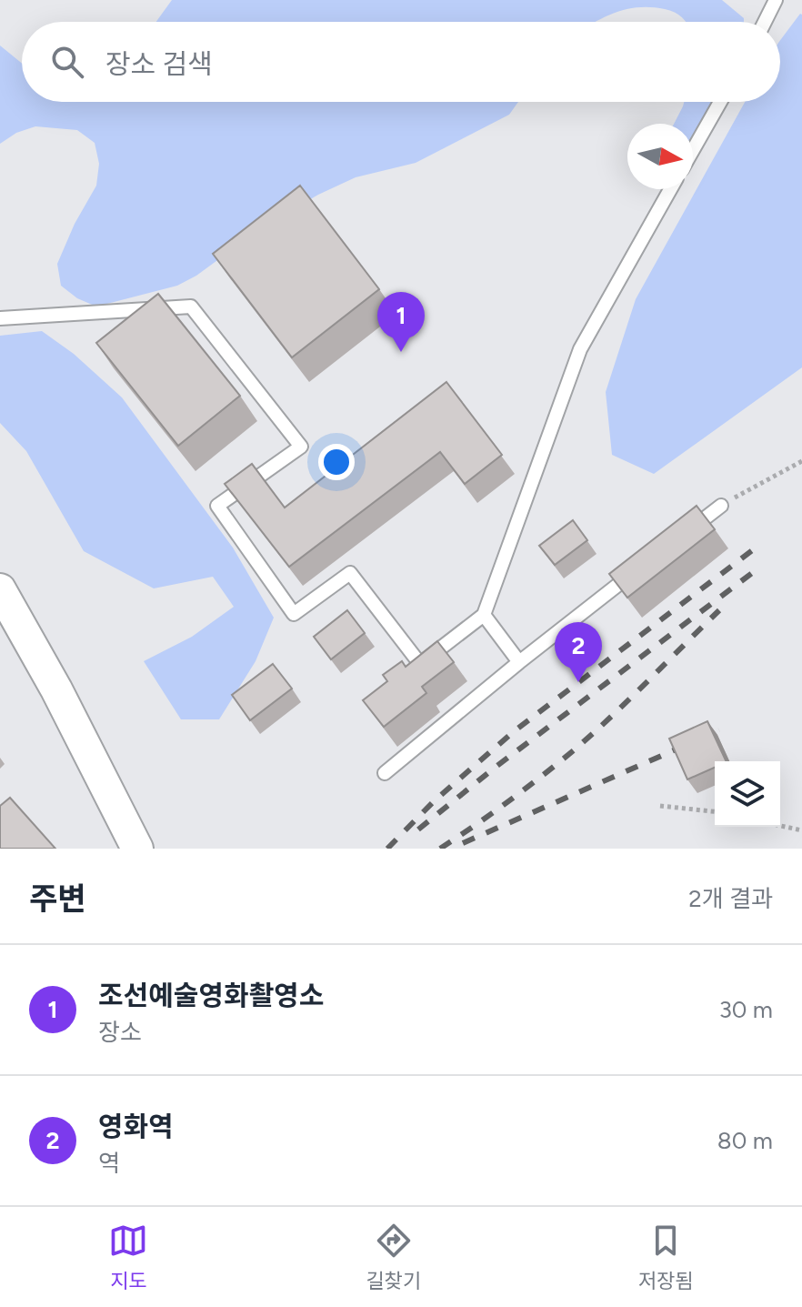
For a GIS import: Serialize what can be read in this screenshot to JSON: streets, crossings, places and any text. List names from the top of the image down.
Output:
{
  "north": "right",
  "page": {
    "search": "장소 검색",
    "pins": ["1", "2"],
    "heading": ["주변", "2개 결과"],
    "list": [
      {
        "mark": "1",
        "name": "조선예술영화촬영소",
        "note": "장소",
        "value": "30 m"
      },
      {
        "mark": "2",
        "name": "영화역",
        "note": "역",
        "value": "80 m"
      }
    ],
    "nav": ["지도", "길찾기", "저장됨"]
  }
}
